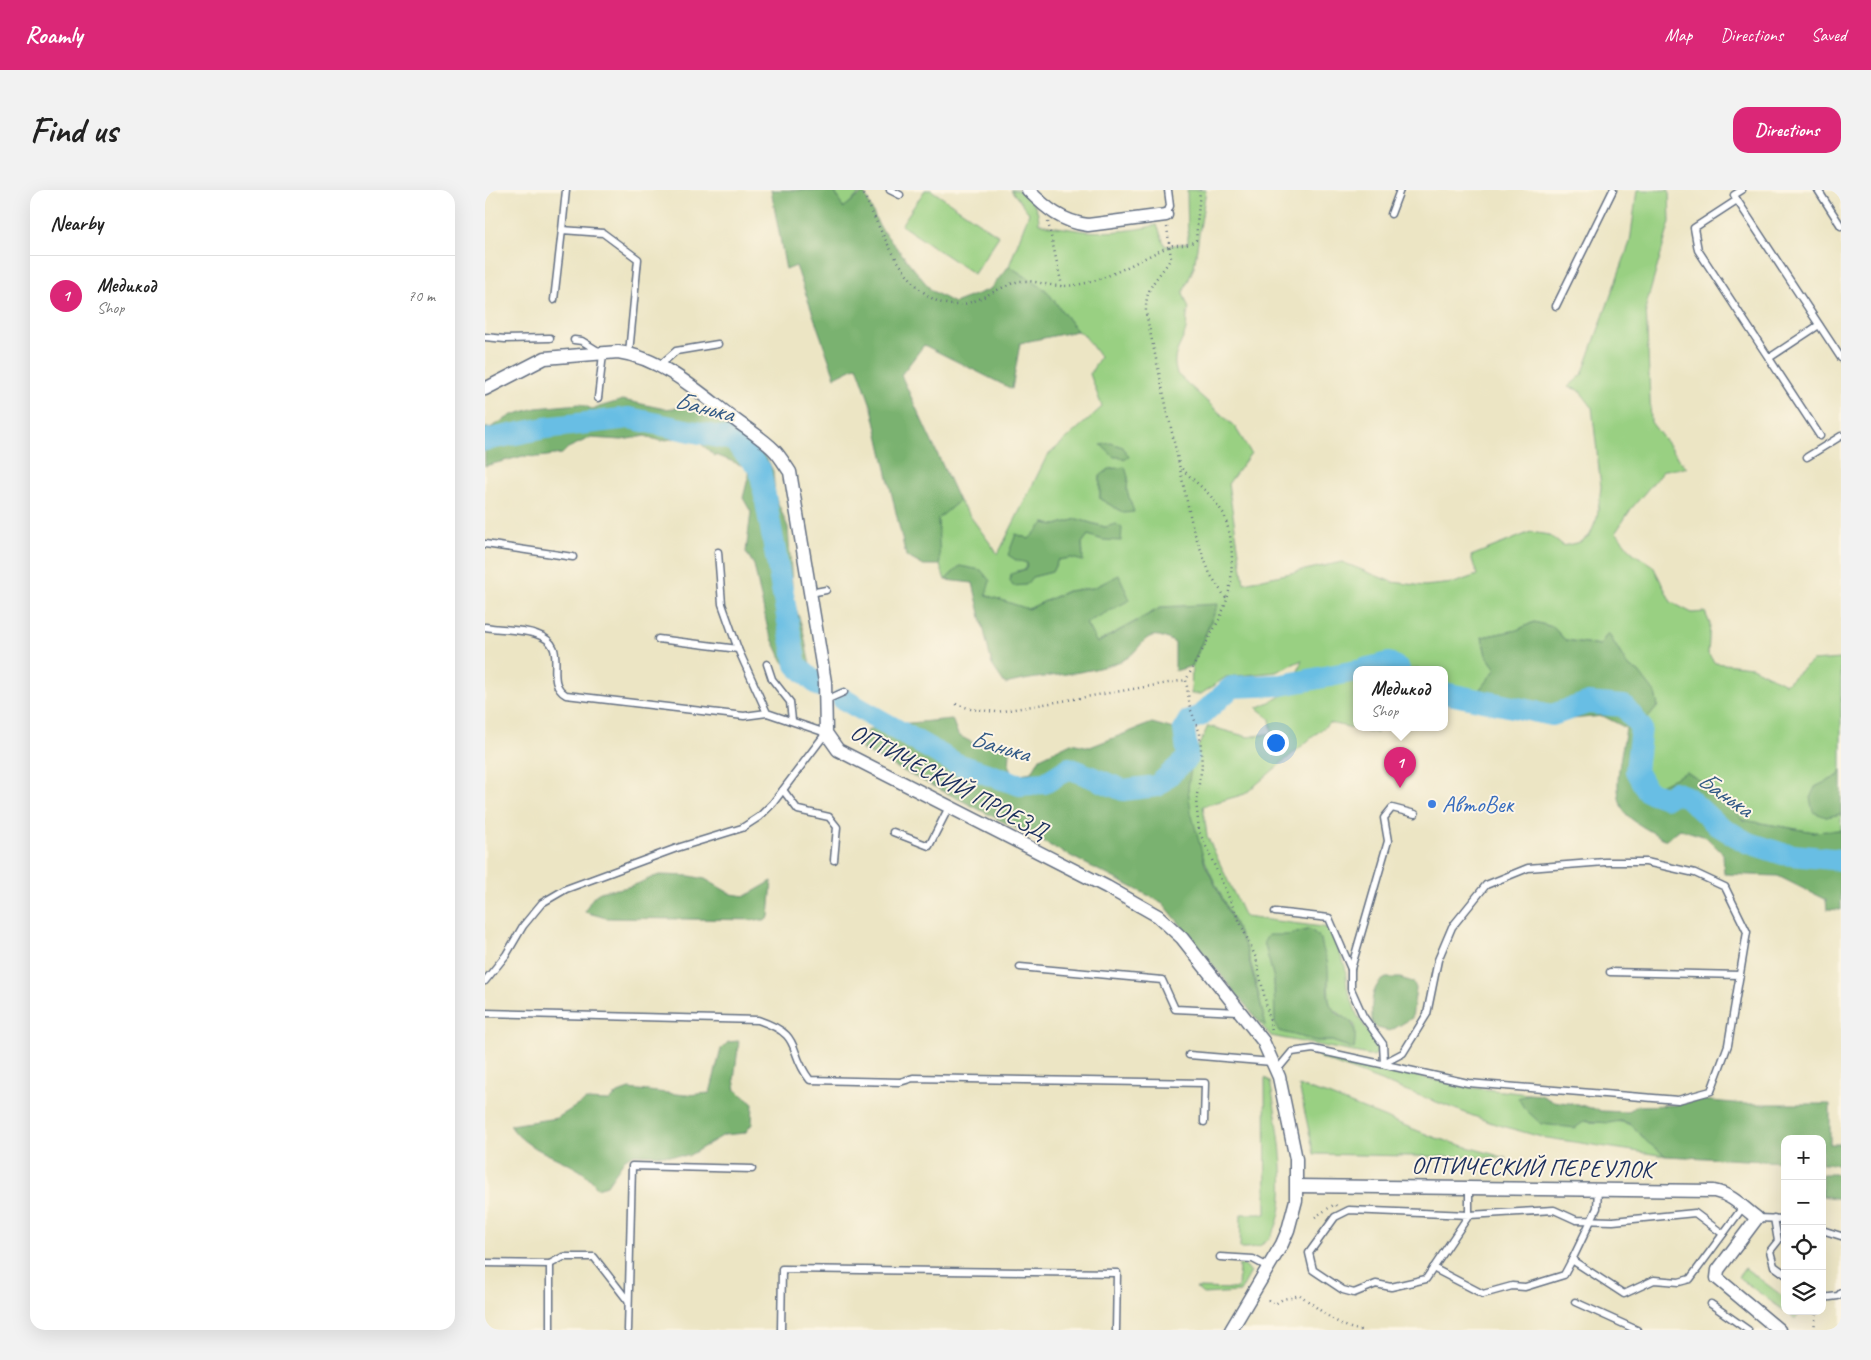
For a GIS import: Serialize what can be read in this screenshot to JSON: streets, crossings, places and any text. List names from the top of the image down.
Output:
{
  "streets": {
    "street": ["ОПТИЧЕСКИЙ ПРОЕЗД", "ОПТИЧЕСКИЙ ПЕРЕУЛОК"]
  },
  "crossings": [
    ["ОПТИЧЕСКИЙ ПРОЕЗД", "ОПТИЧЕСКИЙ ПЕРЕУЛОК"]
  ],
  "water": ["Банька"],
  "places": ["АвтоВек"],
  "page": {
    "header": "Roamly",
    "nav": ["Map", "Directions", "Saved"],
    "buttons": "Directions",
    "title": "Find us",
    "heading": "Nearby",
    "list": [
      {
        "mark": "1",
        "name": "Медикод",
        "note": "Shop",
        "value": "70 m"
      }
    ],
    "popup": ["Медикод", "Shop"],
    "pins": "1",
    "map_buttons": ["+", "−"]
  }
}
